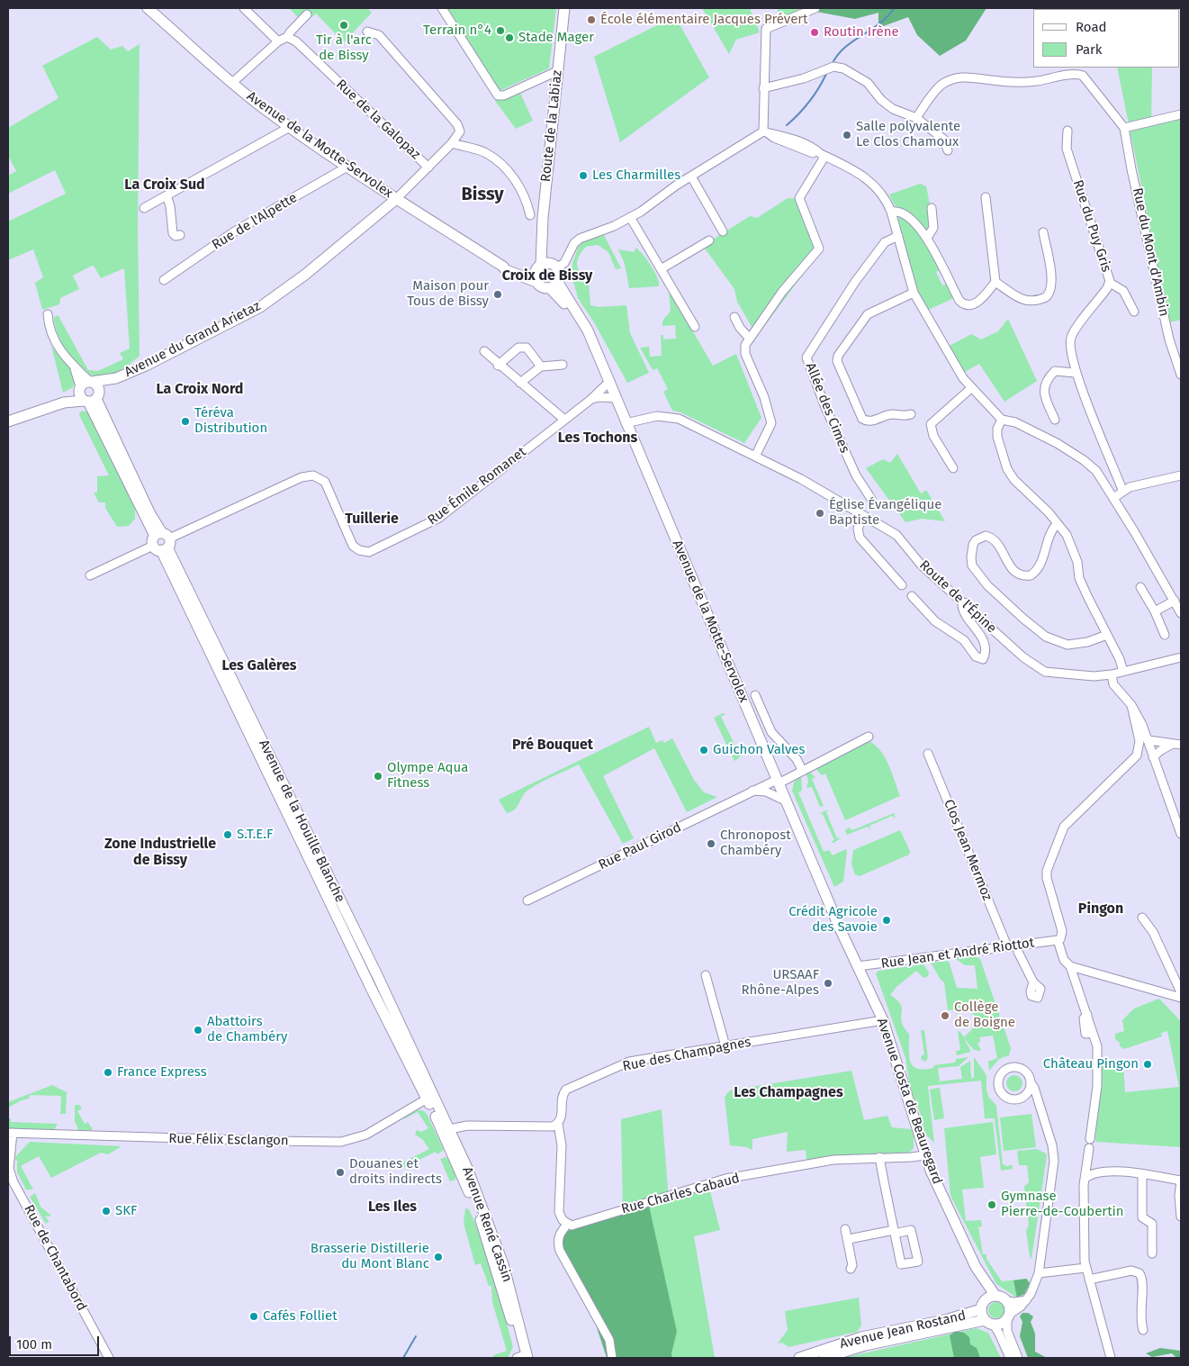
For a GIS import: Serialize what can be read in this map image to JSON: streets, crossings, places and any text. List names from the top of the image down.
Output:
{
  "streets": {
    "main road": [
      "Route de la Labiaz",
      "Avenue de la Motte-Servolex",
      "Avenue du Grand Arietaz",
      "Avenue de la Houille Blanche",
      "Avenue Costa de Beauregard",
      "Avenue René Cassin",
      "Avenue Jean Rostand"
    ],
    "street": [
      "Rue de la Galopaz",
      "Rue de l'Alpette",
      "Rue du Puy Gris",
      "Rue du Mont d'Ambin",
      "Allée des Cimes",
      "Rue Émile Romanet",
      "Route de l'Épine",
      "Rue Paul Girod",
      "Clos Jean Mermoz",
      "Rue Jean et André Riottot",
      "Rue des Champagnes",
      "Rue Félix Esclangon",
      "Rue Charles Cabaud",
      "Rue de Chantabord"
    ]
  },
  "crossings": [
    ["Route de la Labiaz", "Avenue de la Motte-Servolex"],
    ["Avenue de la Motte-Servolex", "Rue de l'Alpette"],
    ["Avenue de la Motte-Servolex", "Avenue du Grand Arietaz"],
    ["Avenue de la Motte-Servolex", "Rue Émile Romanet"],
    ["Avenue de la Motte-Servolex", "Route de l'Épine"],
    ["Avenue de la Motte-Servolex", "Rue Paul Girod"],
    ["Avenue de la Motte-Servolex", "Avenue Costa de Beauregard"],
    ["Avenue du Grand Arietaz", "Avenue de la Houille Blanche"],
    ["Rue Émile Romanet", "Avenue de la Houille Blanche"],
    ["Avenue de la Houille Blanche", "Rue Félix Esclangon"],
    ["Avenue de la Houille Blanche", "Avenue René Cassin"],
    ["Clos Jean Mermoz", "Rue Jean et André Riottot"],
    ["Rue Jean et André Riottot", "Avenue Costa de Beauregard"],
    ["Rue des Champagnes", "Avenue Costa de Beauregard"],
    ["Avenue Costa de Beauregard", "Rue Charles Cabaud"],
    ["Avenue Costa de Beauregard", "Avenue Jean Rostand"],
    ["Rue Félix Esclangon", "Avenue René Cassin"],
    ["Rue Félix Esclangon", "Rue de Chantabord"]
  ],
  "districts": [
    "La Croix Sud",
    "Bissy",
    "Croix de Bissy",
    "La Croix Nord",
    "Les Tochons",
    "Tuillerie",
    "Les Galères",
    "Pré Bouquet",
    "Zone Industrielle de Bissy",
    "Pingon",
    "Les Champagnes",
    "Les Iles"
  ],
  "places": [
    "École élémentaire Jacques Prévert",
    "Tir à l'arc de Bissy",
    "Terrain n°4",
    "Routin Irène",
    "Stade Mager",
    "Salle polyvalente Le Clos Chamoux",
    "Les Charmilles",
    "Maison pour Tous de Bissy",
    "Téréva Distribution",
    "Église Évangélique Baptiste",
    "Guichon Valves",
    "Olympe Aqua Fitness",
    "S.T.E.F",
    "Chronopost Chambéry",
    "Crédit Agricole des Savoie",
    "URSAAF Rhône-Alpes",
    "Collège de Boigne",
    "Abattoirs de Chambéry",
    "Château Pingon",
    "France Express",
    "Douanes et droits indirects",
    "Gymnase Pierre-de-Coubertin",
    "SKF",
    "Brasserie Distillerie du Mont Blanc",
    "Cafés Folliet"
  ],
  "legend": ["Road", "Park"],
  "scale_bar": "100 m"
}
